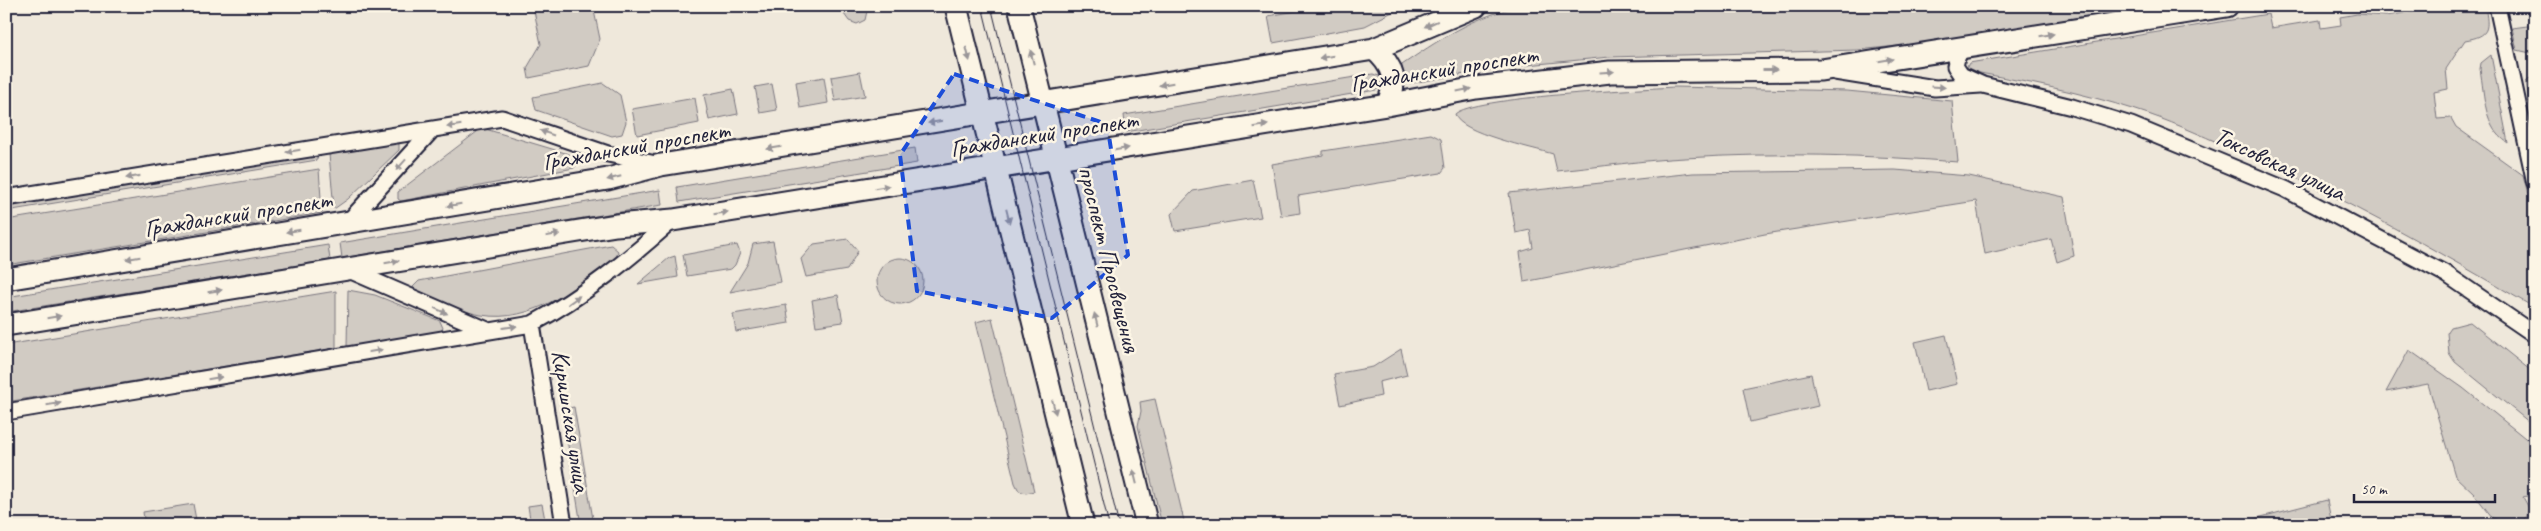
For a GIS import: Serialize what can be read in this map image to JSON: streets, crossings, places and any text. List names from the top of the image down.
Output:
{
  "streets": {
    "main road": ["Гражданский проспект", "проспект Просвещения"],
    "street": ["Токсовская улица", "Киришская улица"]
  },
  "crossings": [
    ["Гражданский проспект", "Токсовская улица"],
    ["Гражданский проспект", "проспект Просвещения"]
  ],
  "scale_bar": "50 m"
}
